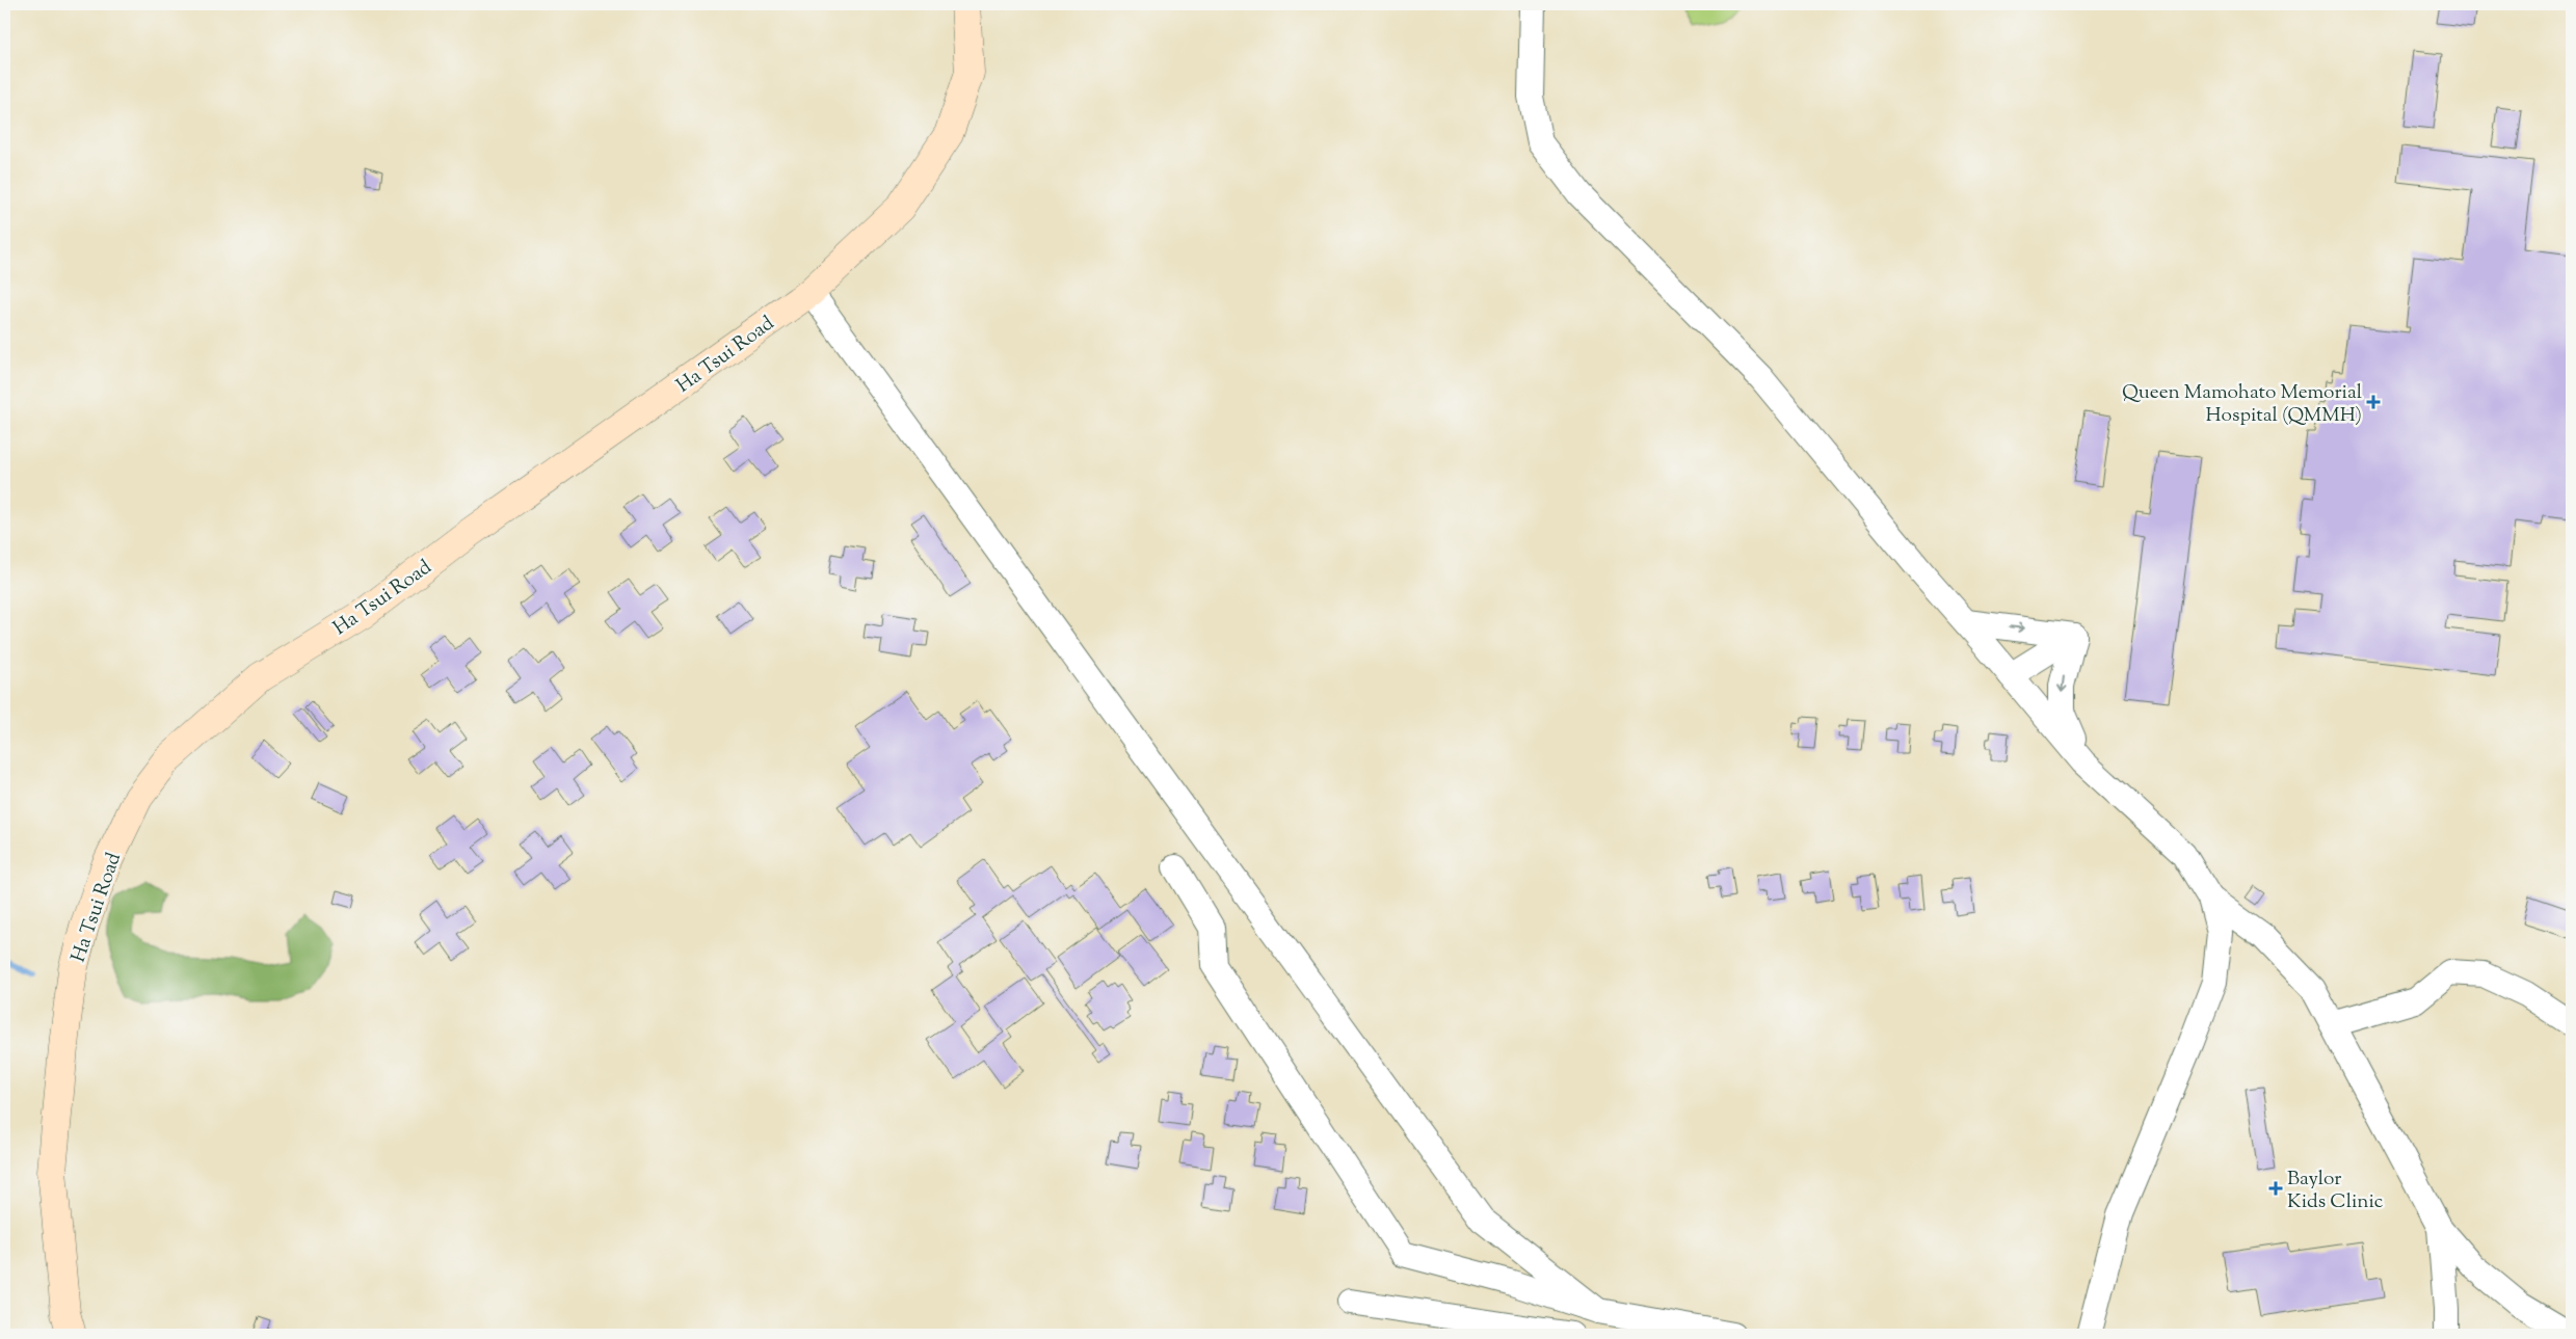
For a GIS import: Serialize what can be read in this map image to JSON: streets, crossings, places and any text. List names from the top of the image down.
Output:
{
  "streets": {
    "street": ["Ha Tsui Road"]
  },
  "places": {
    "health": ["Queen Mamohato Memorial Hospital (QMMH)", "Baylor Kids Clinic"]
  }
}
